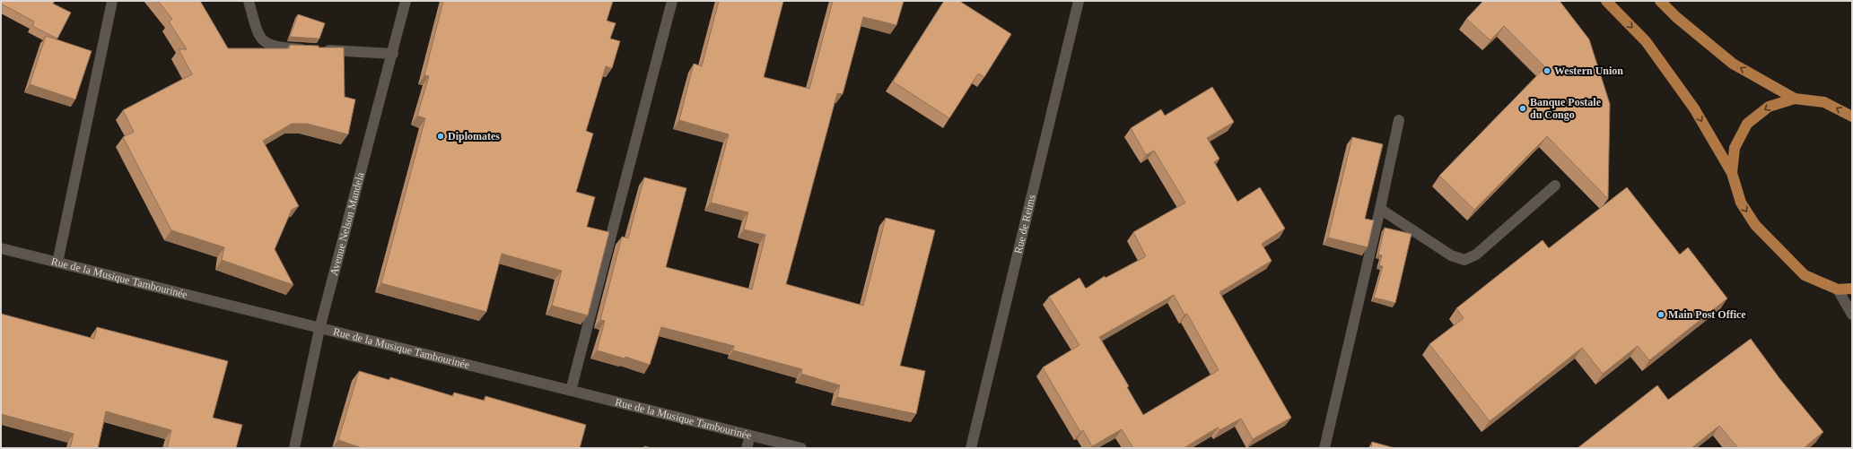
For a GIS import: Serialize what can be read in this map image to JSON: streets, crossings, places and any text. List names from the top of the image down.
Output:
{
  "streets": {
    "street": ["Avenue Nelson Mandela", "Rue de Reims", "Rue de la Musique Tambourinée"]
  },
  "crossings": [
    ["Avenue Nelson Mandela", "Rue de la Musique Tambourinée"]
  ],
  "places": [
    "Western Union",
    "Banque Postale du Congo",
    "Diplomates",
    "Main Post Office"
  ]
}
